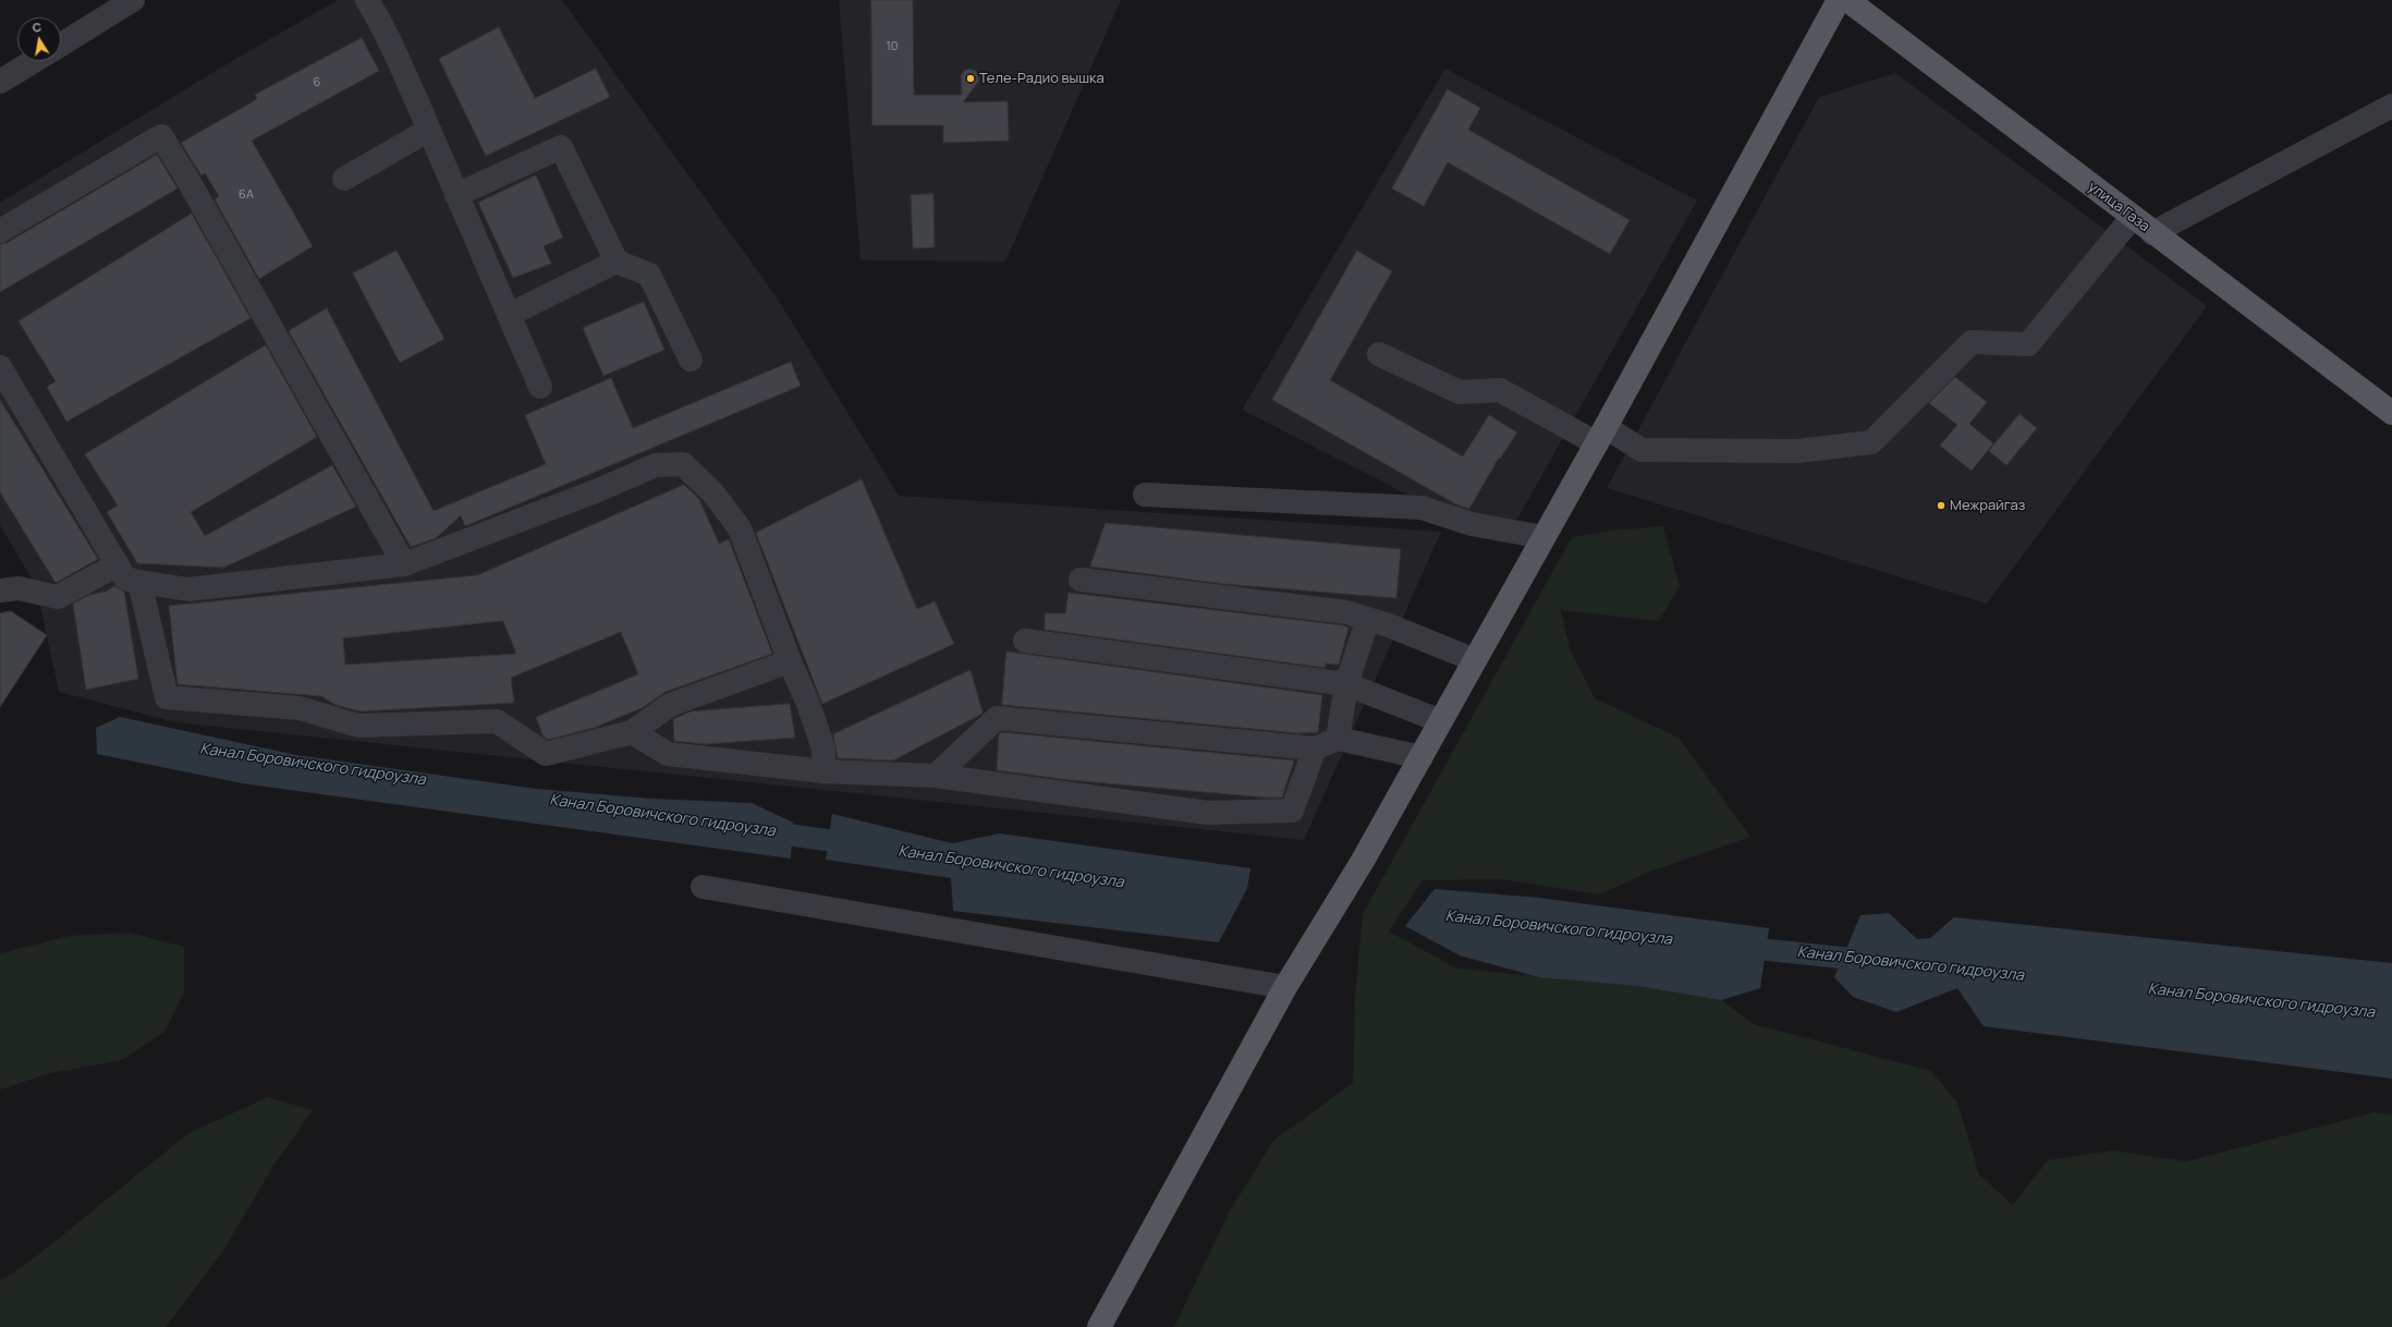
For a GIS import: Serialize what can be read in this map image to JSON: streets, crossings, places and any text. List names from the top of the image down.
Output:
{
  "streets": {
    "main road": ["улица Газа"]
  },
  "water": ["Канал Боровичского гидроузла"],
  "places": ["Теле-Радио вышка", "Межрайгаз"],
  "house_numbers": ["10", "6", "6А"],
  "north": "top"
}
